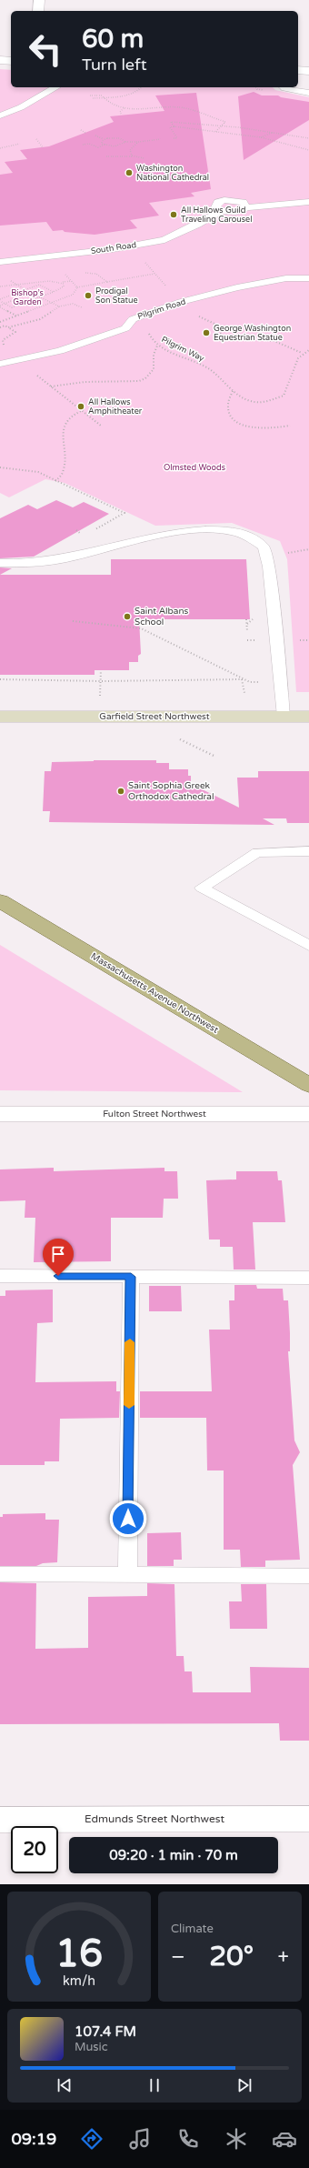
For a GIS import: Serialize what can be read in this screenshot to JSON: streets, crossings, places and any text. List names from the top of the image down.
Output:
{
  "streets": {
    "main road": ["Garfield Street Northwest", "Massachusetts Avenue Northwest"],
    "street": ["Fulton Street Northwest", "Edmunds Street Northwest"],
    "lane": ["South Road", "Pilgrim Road"],
    "path": ["Pilgrim Way"]
  },
  "parks": ["Bishop’s Garden", "Olmsted Woods"],
  "places": [
    "Washington National Cathedral",
    "All Hallows Guild Traveling Carousel",
    "Prodigal Son Statue",
    "George Washington Equestrian Statue",
    "All Hallows Amphitheater",
    "Saint Albans School",
    "Saint Sophia Greek Orthodox Cathedral"
  ],
  "page": {
    "turn": ["60 m", "Turn left"],
    "limit": "20",
    "trip": "09:20 · 1 min · 70 m",
    "tile": "Climate",
    "heat": ["−", "20°", "+"],
    "song": ["107.4 FM", "Music"],
    "tabs": "09:19",
    "gauge": ["16", "km/h"]
  }
}
